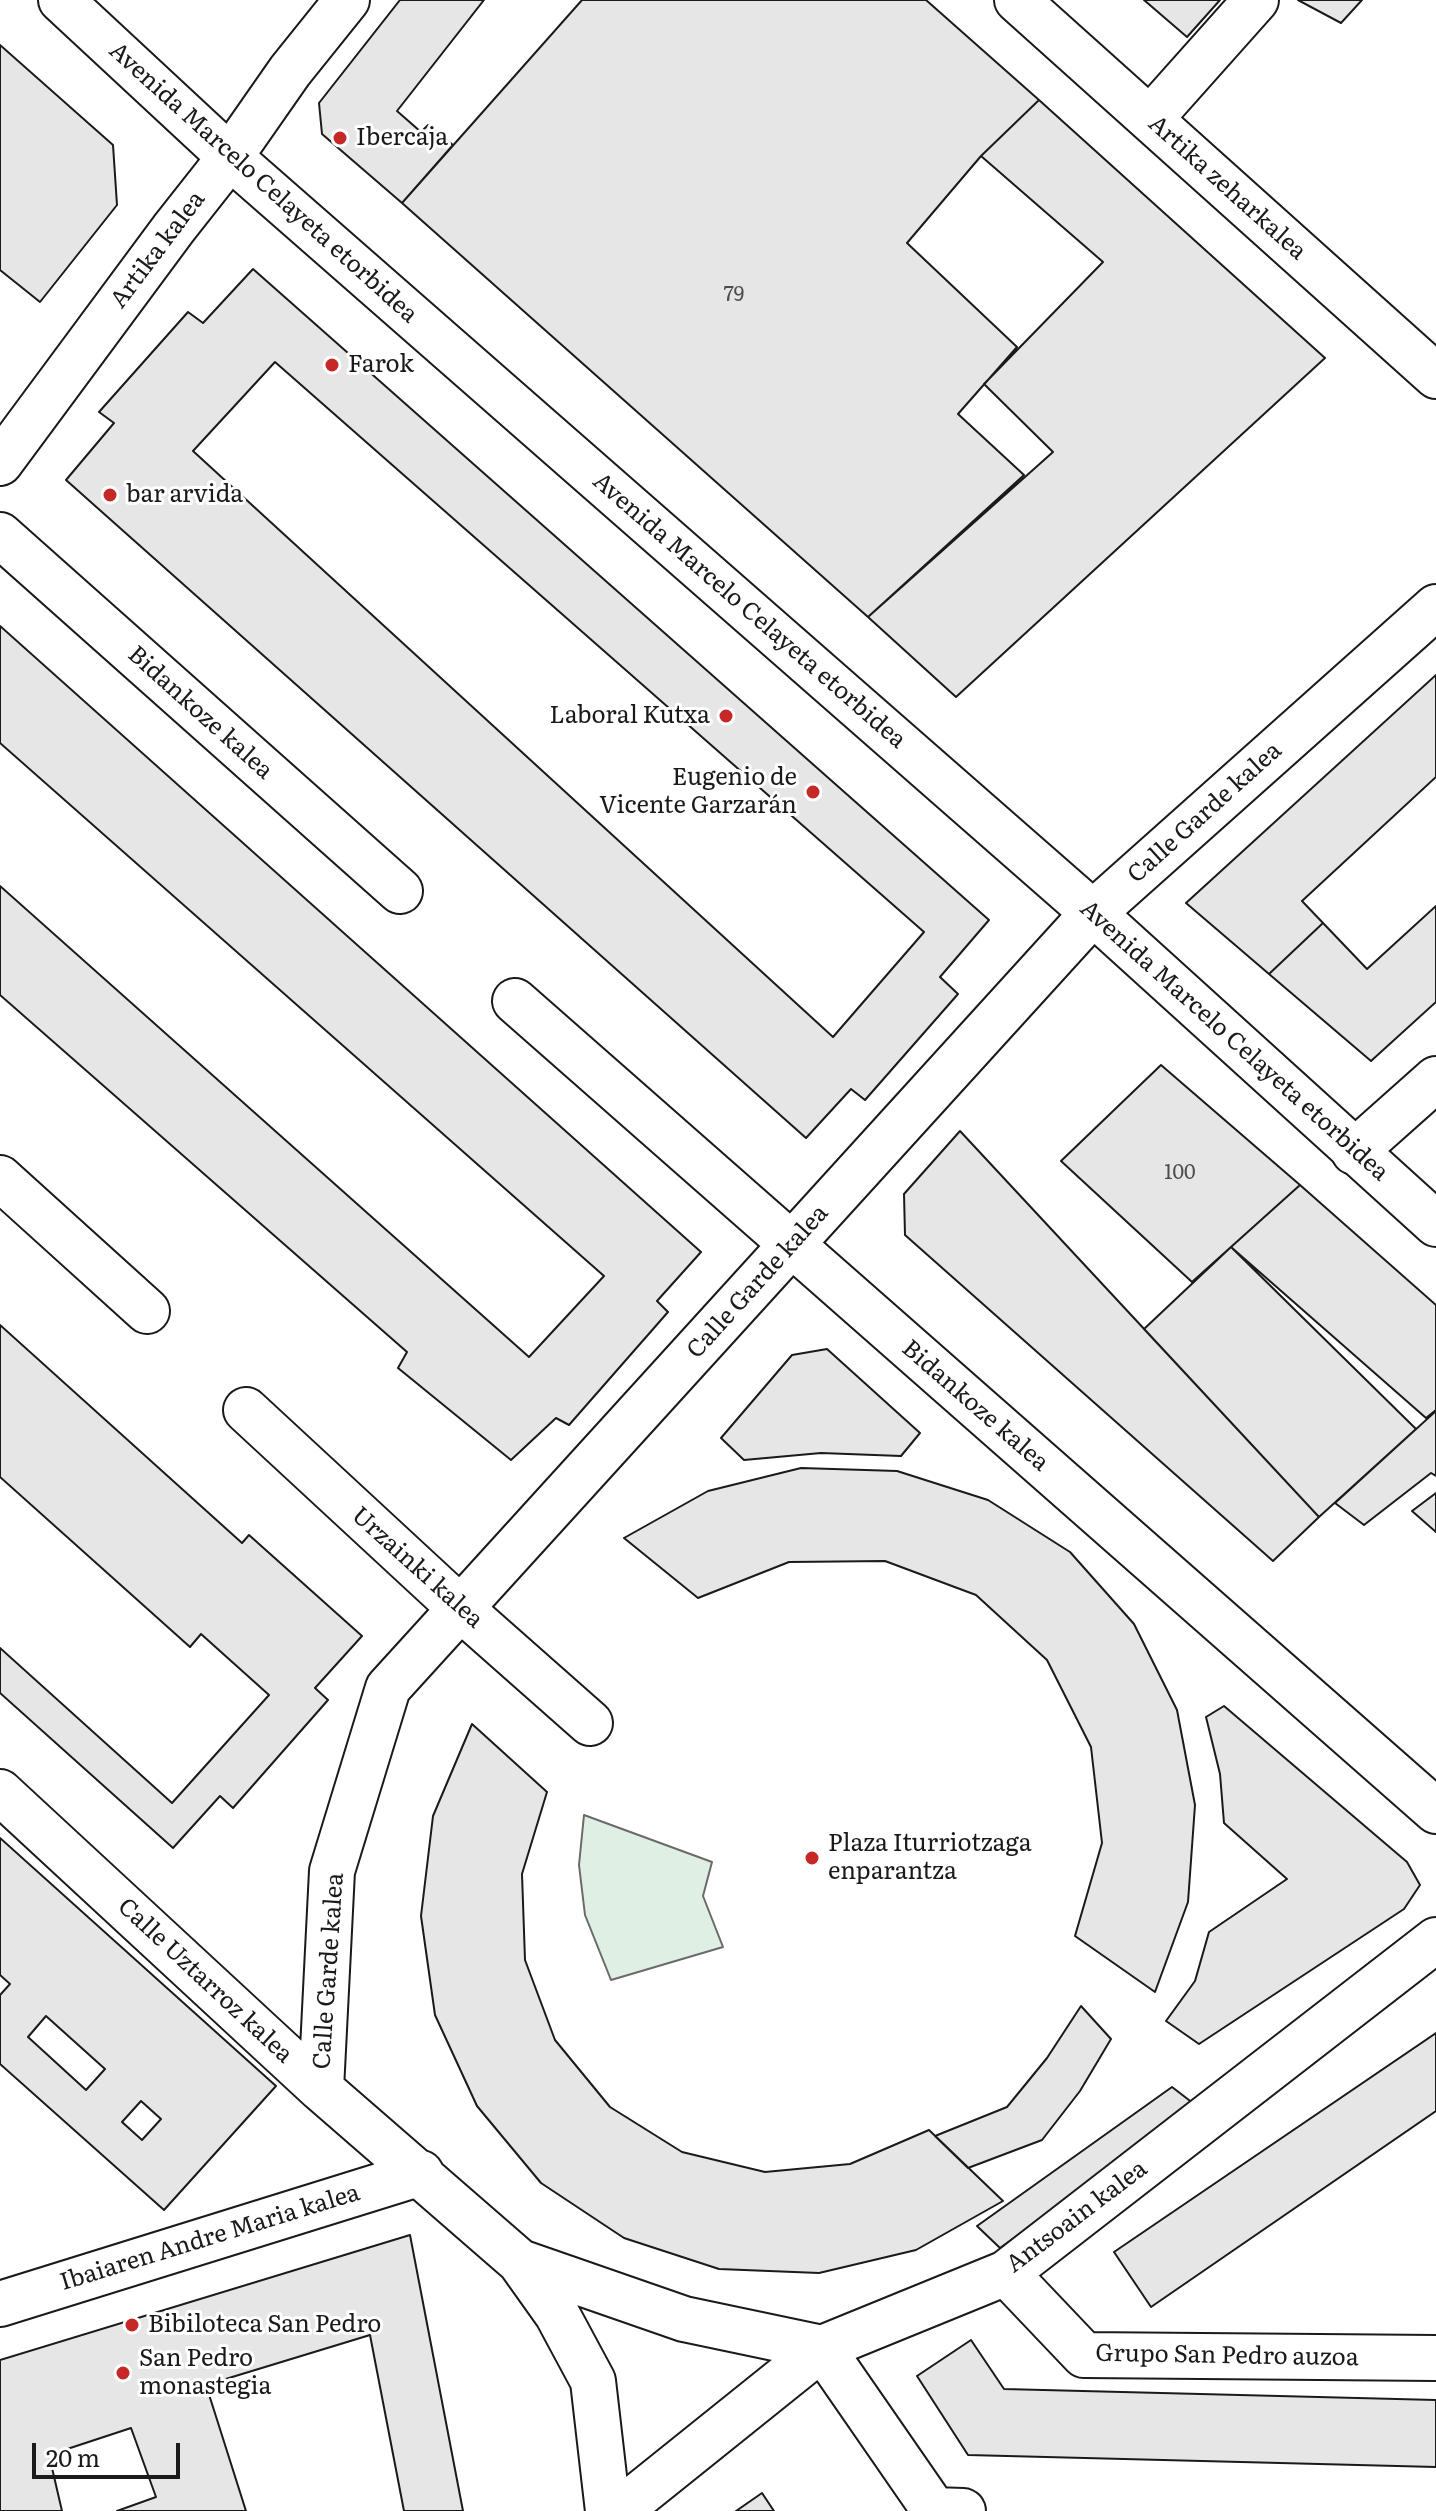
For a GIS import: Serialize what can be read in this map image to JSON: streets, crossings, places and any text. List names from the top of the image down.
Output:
{
  "streets": {
    "street": [
      "Avenida Marcelo Celayeta etorbidea",
      "Artika zeharkalea",
      "Artika kalea",
      "Bidankoze kalea",
      "Calle Garde kalea",
      "Urzainki kalea",
      "Calle Uztarroz kalea",
      "Antsoain kalea",
      "Ibaiaren Andre Maria kalea",
      "Grupo San Pedro auzoa"
    ]
  },
  "crossings": [
    ["Avenida Marcelo Celayeta etorbidea", "Artika kalea"],
    ["Avenida Marcelo Celayeta etorbidea", "Calle Garde kalea"],
    ["Bidankoze kalea", "Calle Garde kalea"],
    ["Calle Garde kalea", "Urzainki kalea"],
    ["Calle Garde kalea", "Calle Uztarroz kalea"],
    ["Calle Uztarroz kalea", "Antsoain kalea"],
    ["Calle Uztarroz kalea", "Ibaiaren Andre Maria kalea"],
    ["Antsoain kalea", "Grupo San Pedro auzoa"]
  ],
  "places": [
    "Ibercaja",
    "Farok",
    "bar arvida",
    "Laboral Kutxa",
    "Eugenio de Vicente Garzarán",
    "Plaza Iturriotzaga enparantza",
    "Bibiloteca San Pedro",
    "San Pedro monastegia"
  ],
  "house_numbers": ["79", "100"],
  "scale_bar": "20 m"
}
